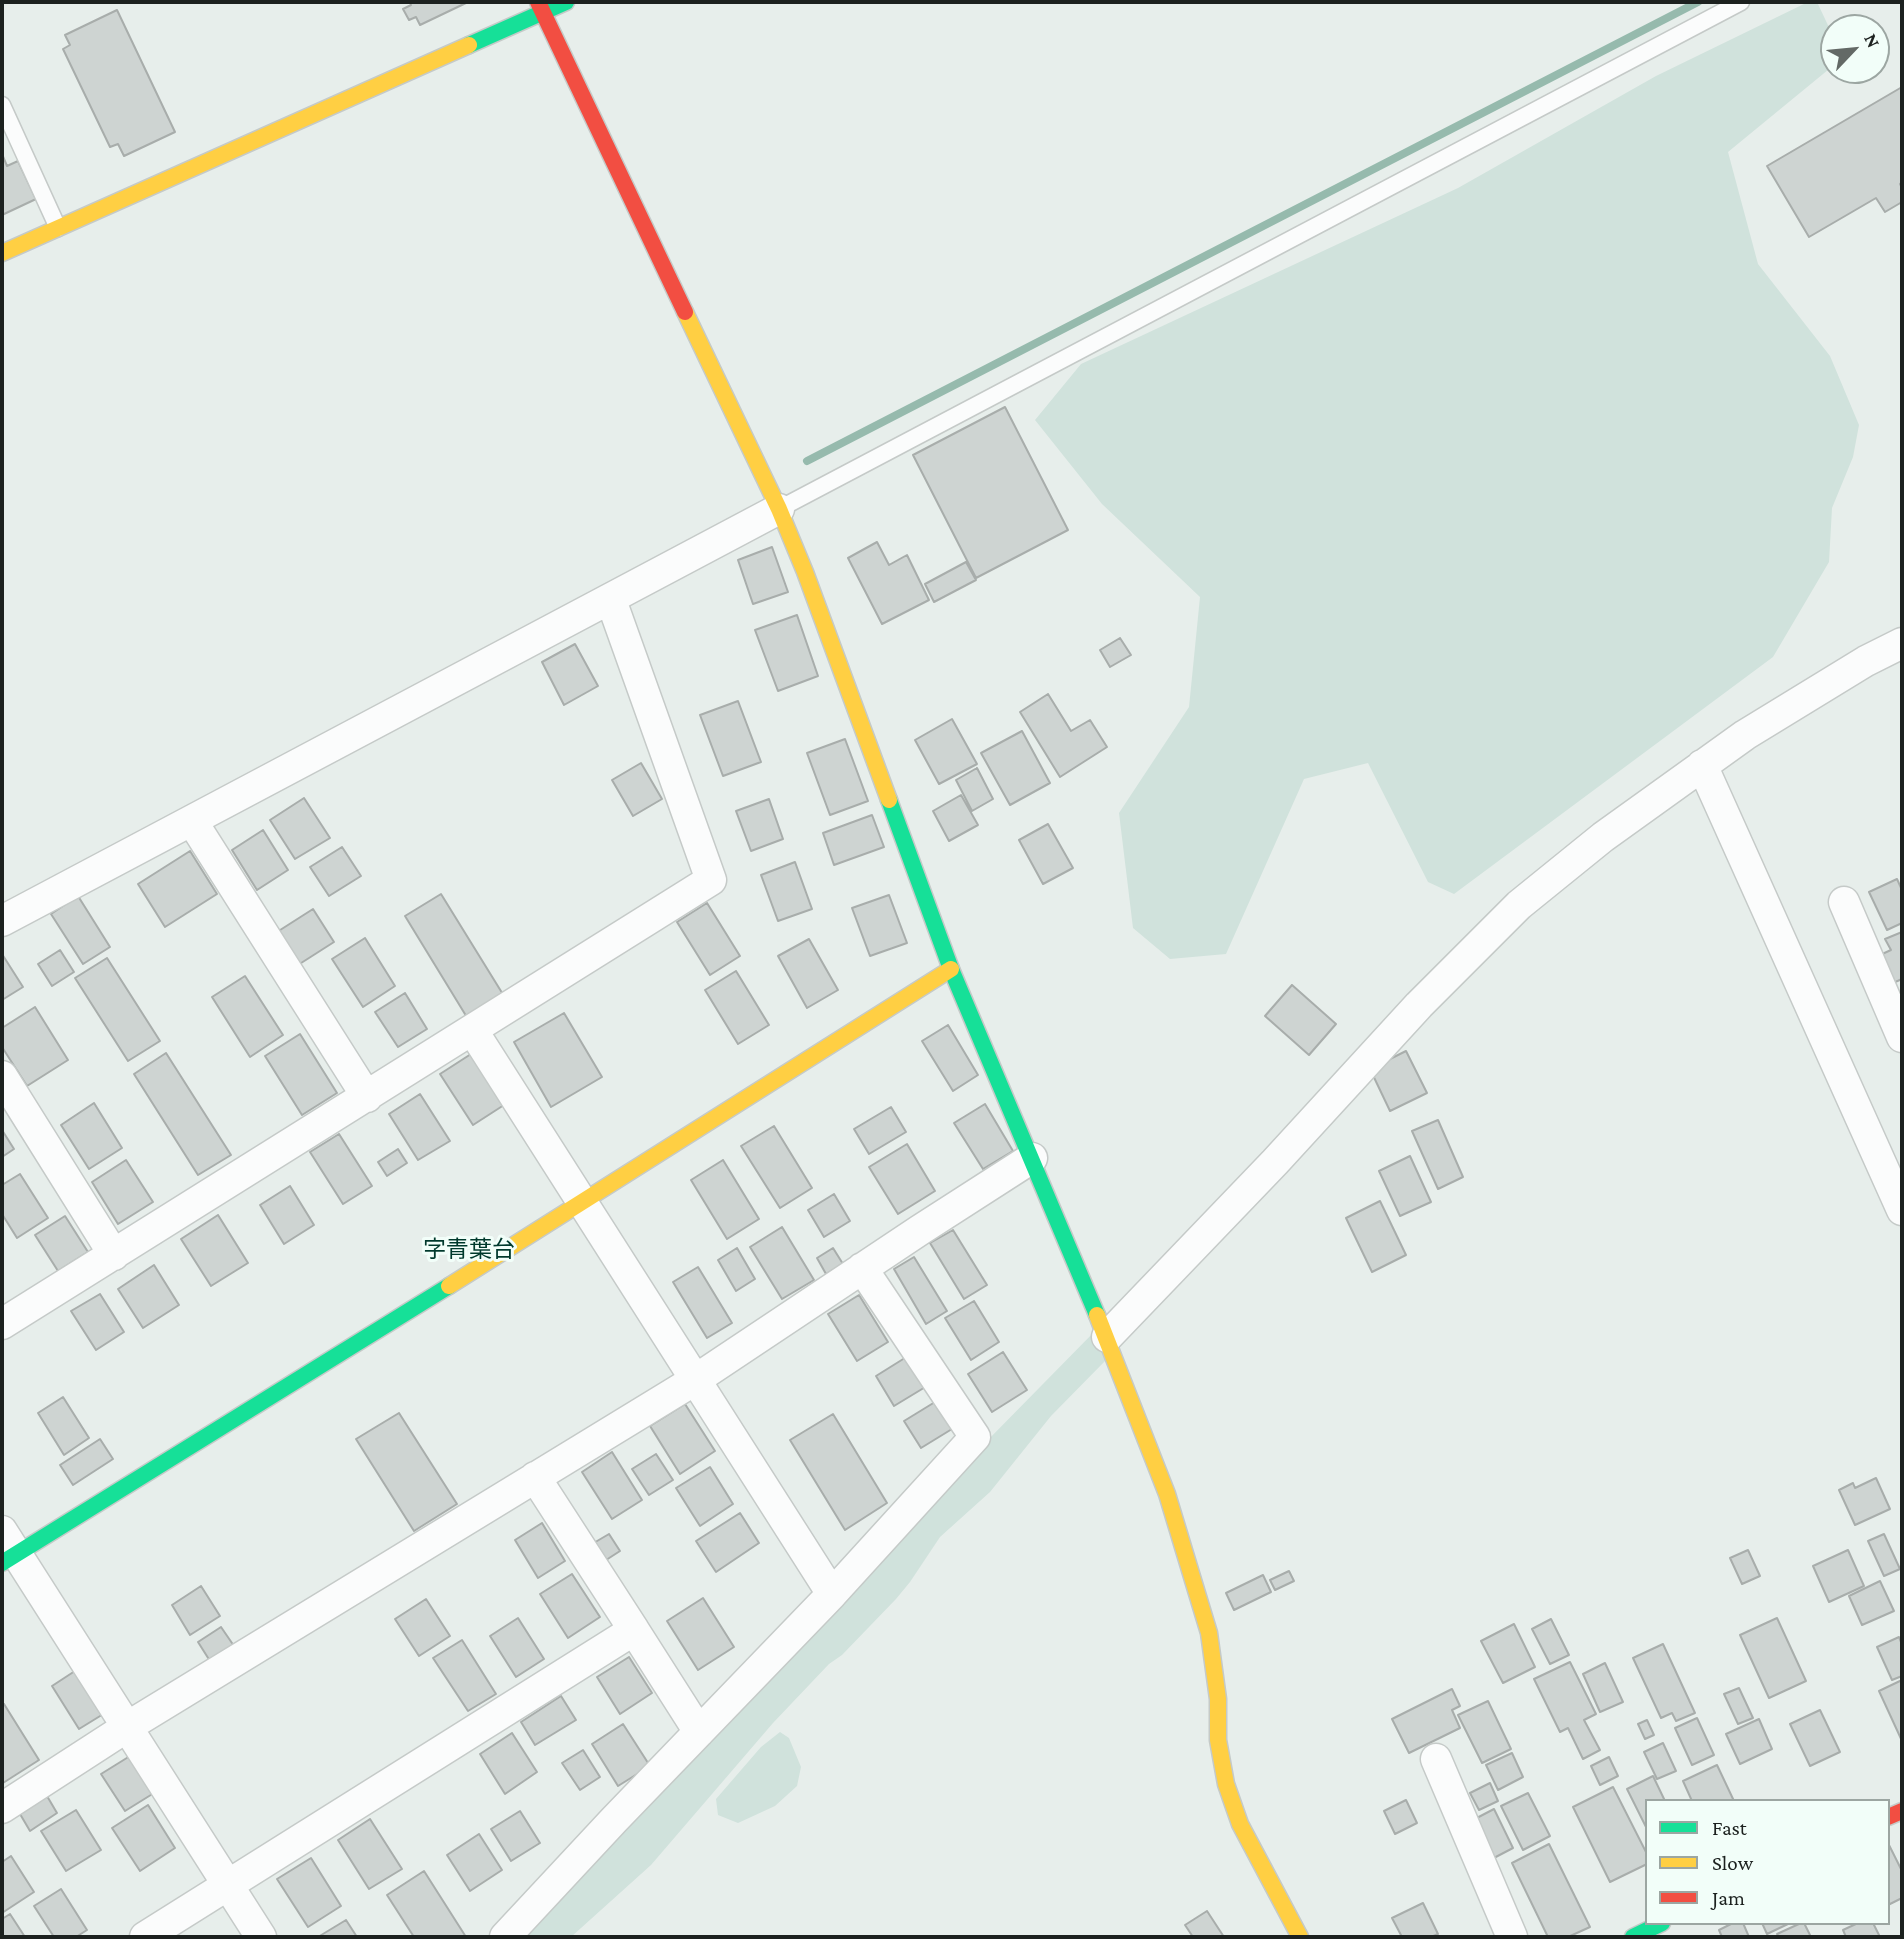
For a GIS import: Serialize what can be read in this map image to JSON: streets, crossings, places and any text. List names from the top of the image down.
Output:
{
  "districts": ["字青葉台"],
  "legend": ["Fast", "Slow", "Jam"],
  "north": "top right"
}
